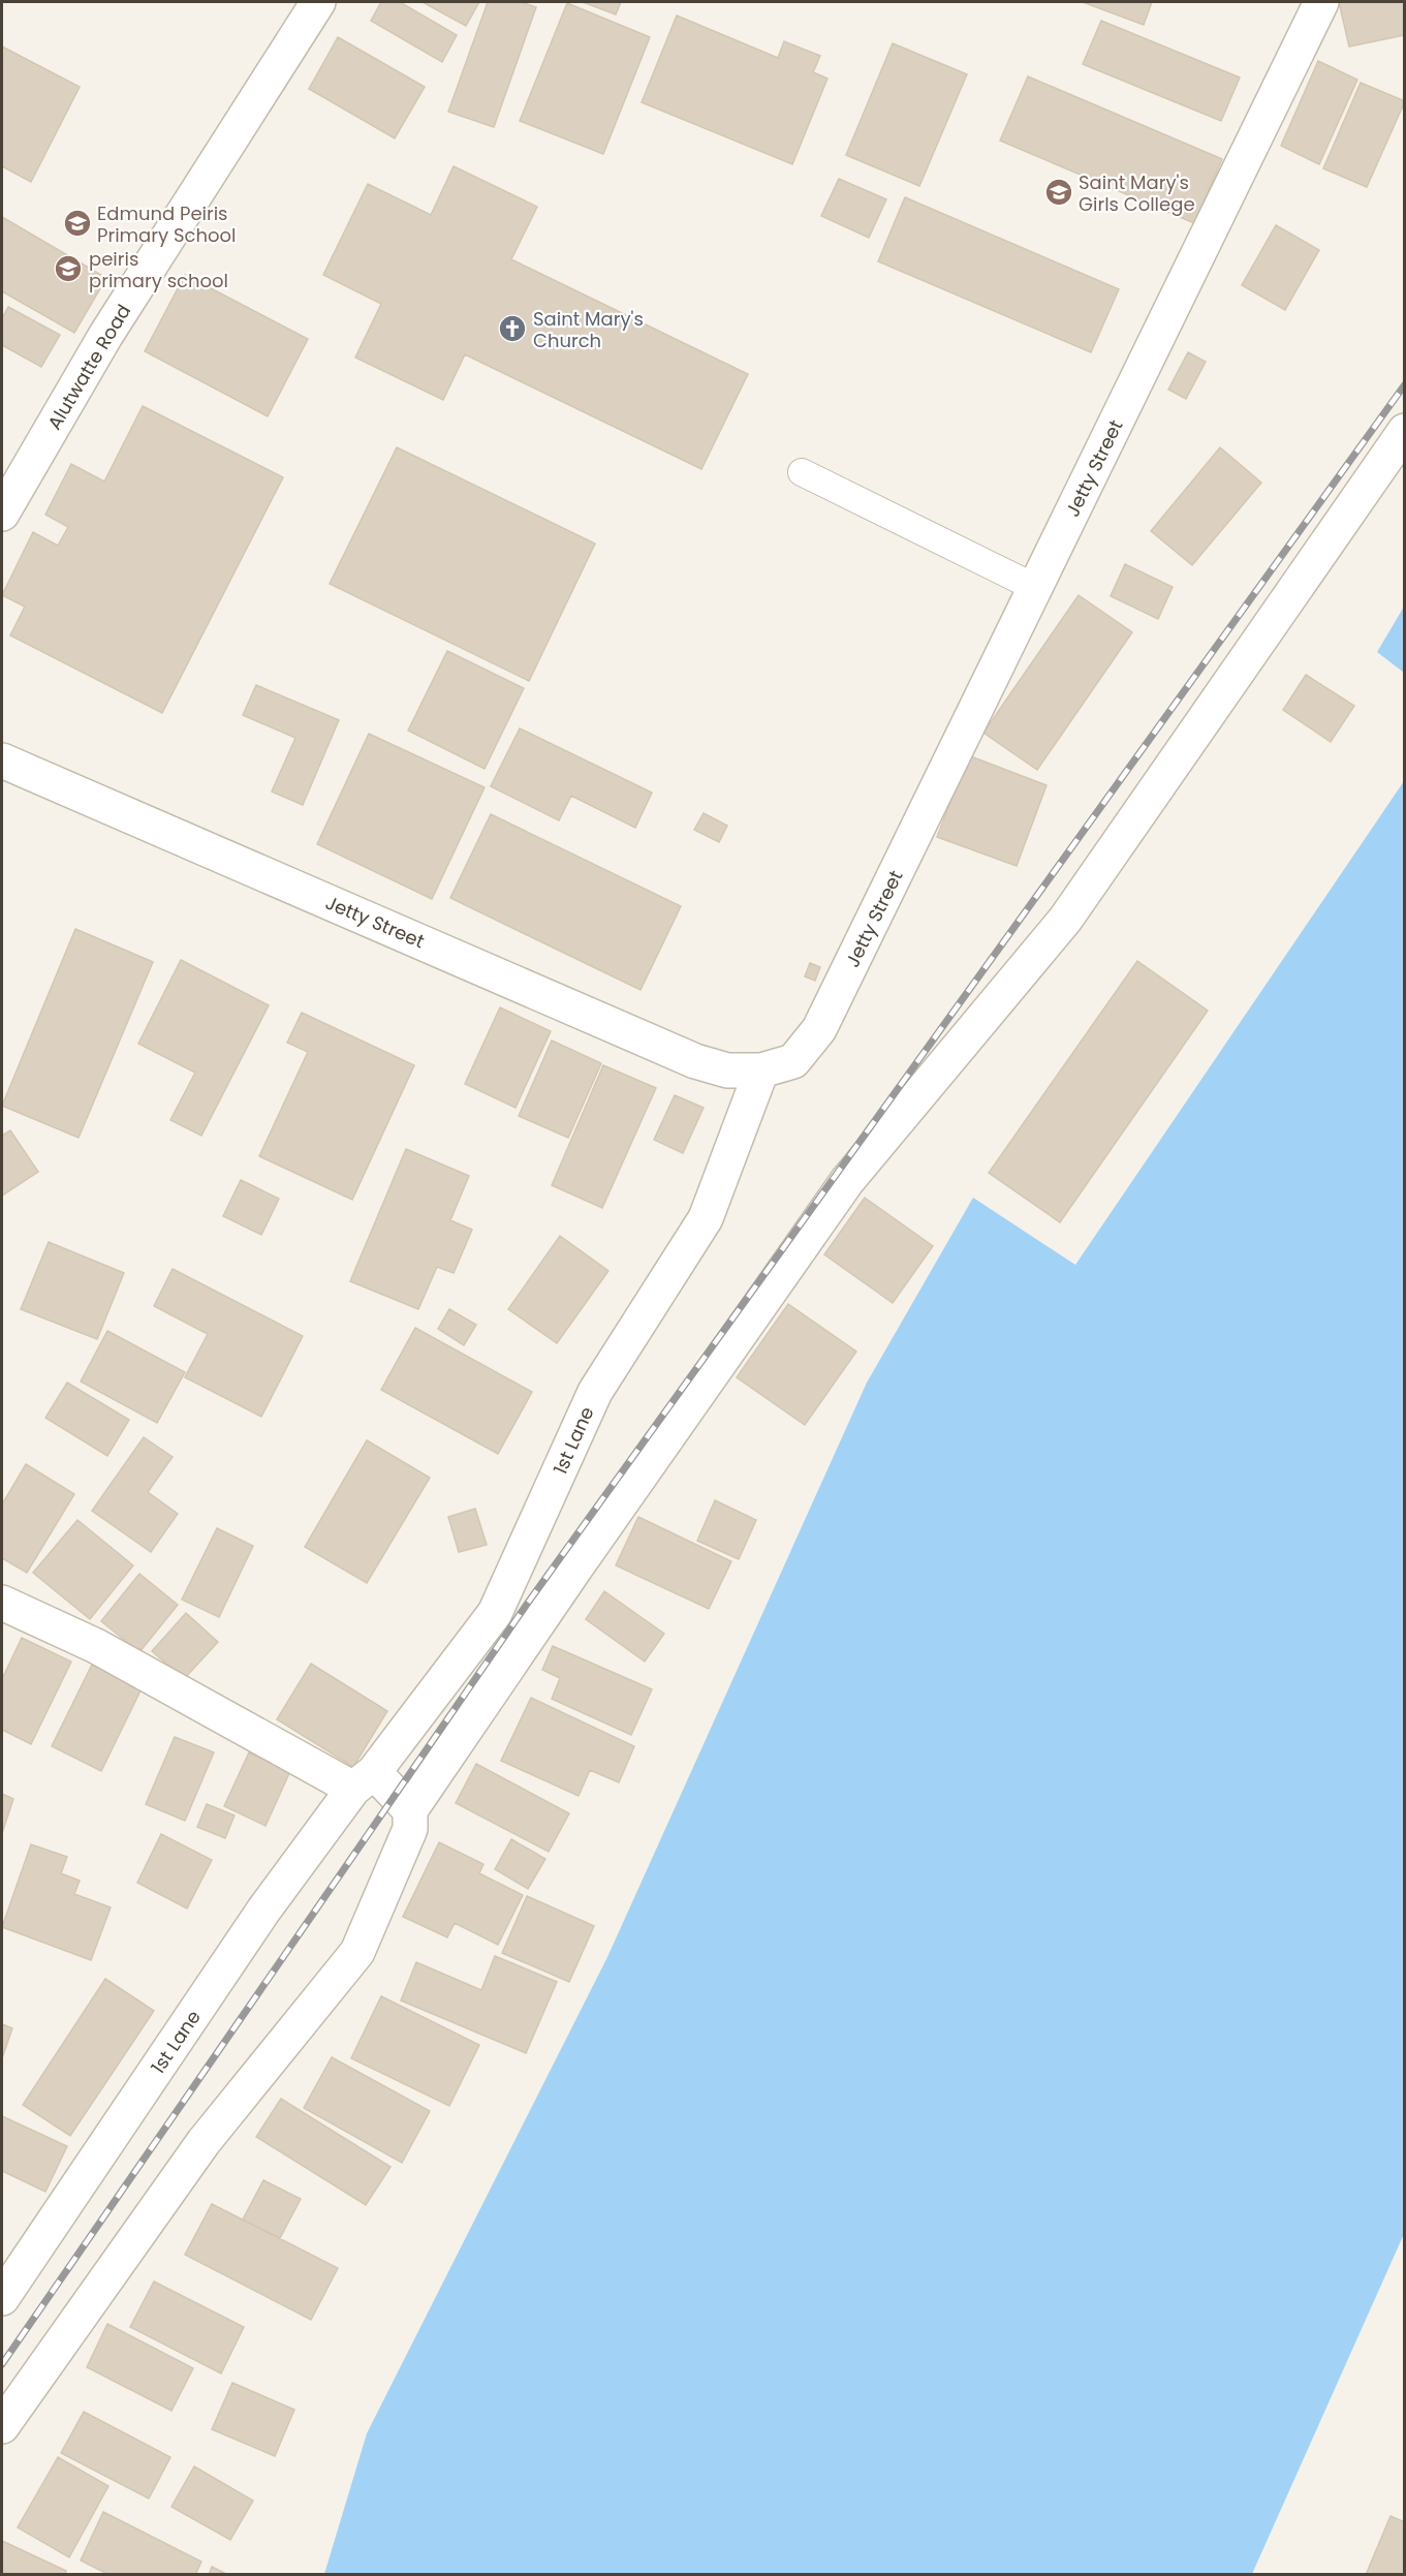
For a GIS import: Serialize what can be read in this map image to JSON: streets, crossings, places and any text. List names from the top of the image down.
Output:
{
  "streets": {
    "street": ["Alutwatte Road", "Jetty Street", "1st Lane"]
  },
  "crossings": [
    ["Jetty Street", "1st Lane"]
  ],
  "places": {
    "school or university": ["Saint Mary's Girls College", "Edmund Peiris Primary School", "peiris primary school"],
    "church": ["Saint Mary's Church"]
  }
}
